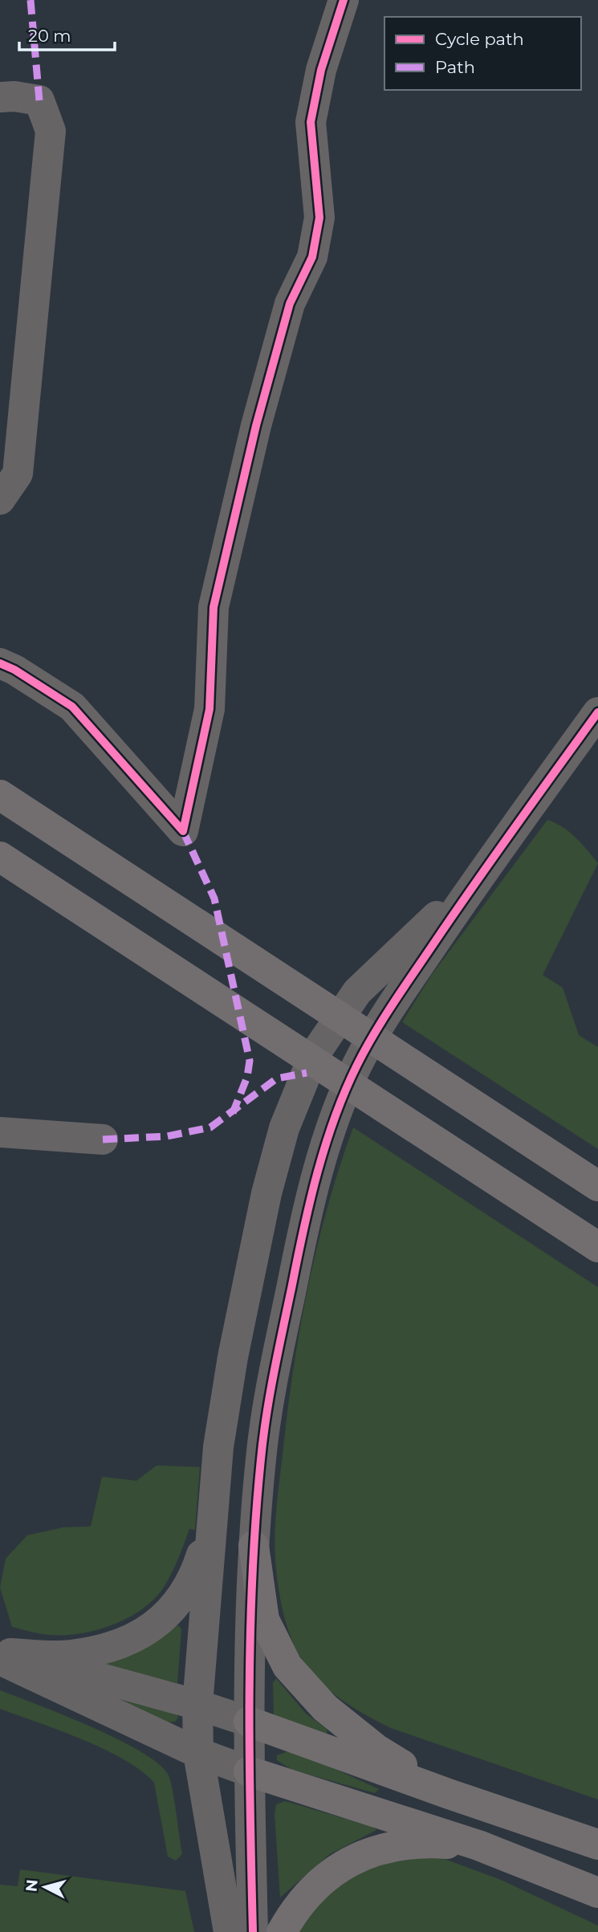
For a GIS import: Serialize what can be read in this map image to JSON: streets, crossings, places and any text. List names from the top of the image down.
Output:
{
  "legend": ["Cycle path", "Path"],
  "scale_bar": "20 m",
  "north": "left"
}
